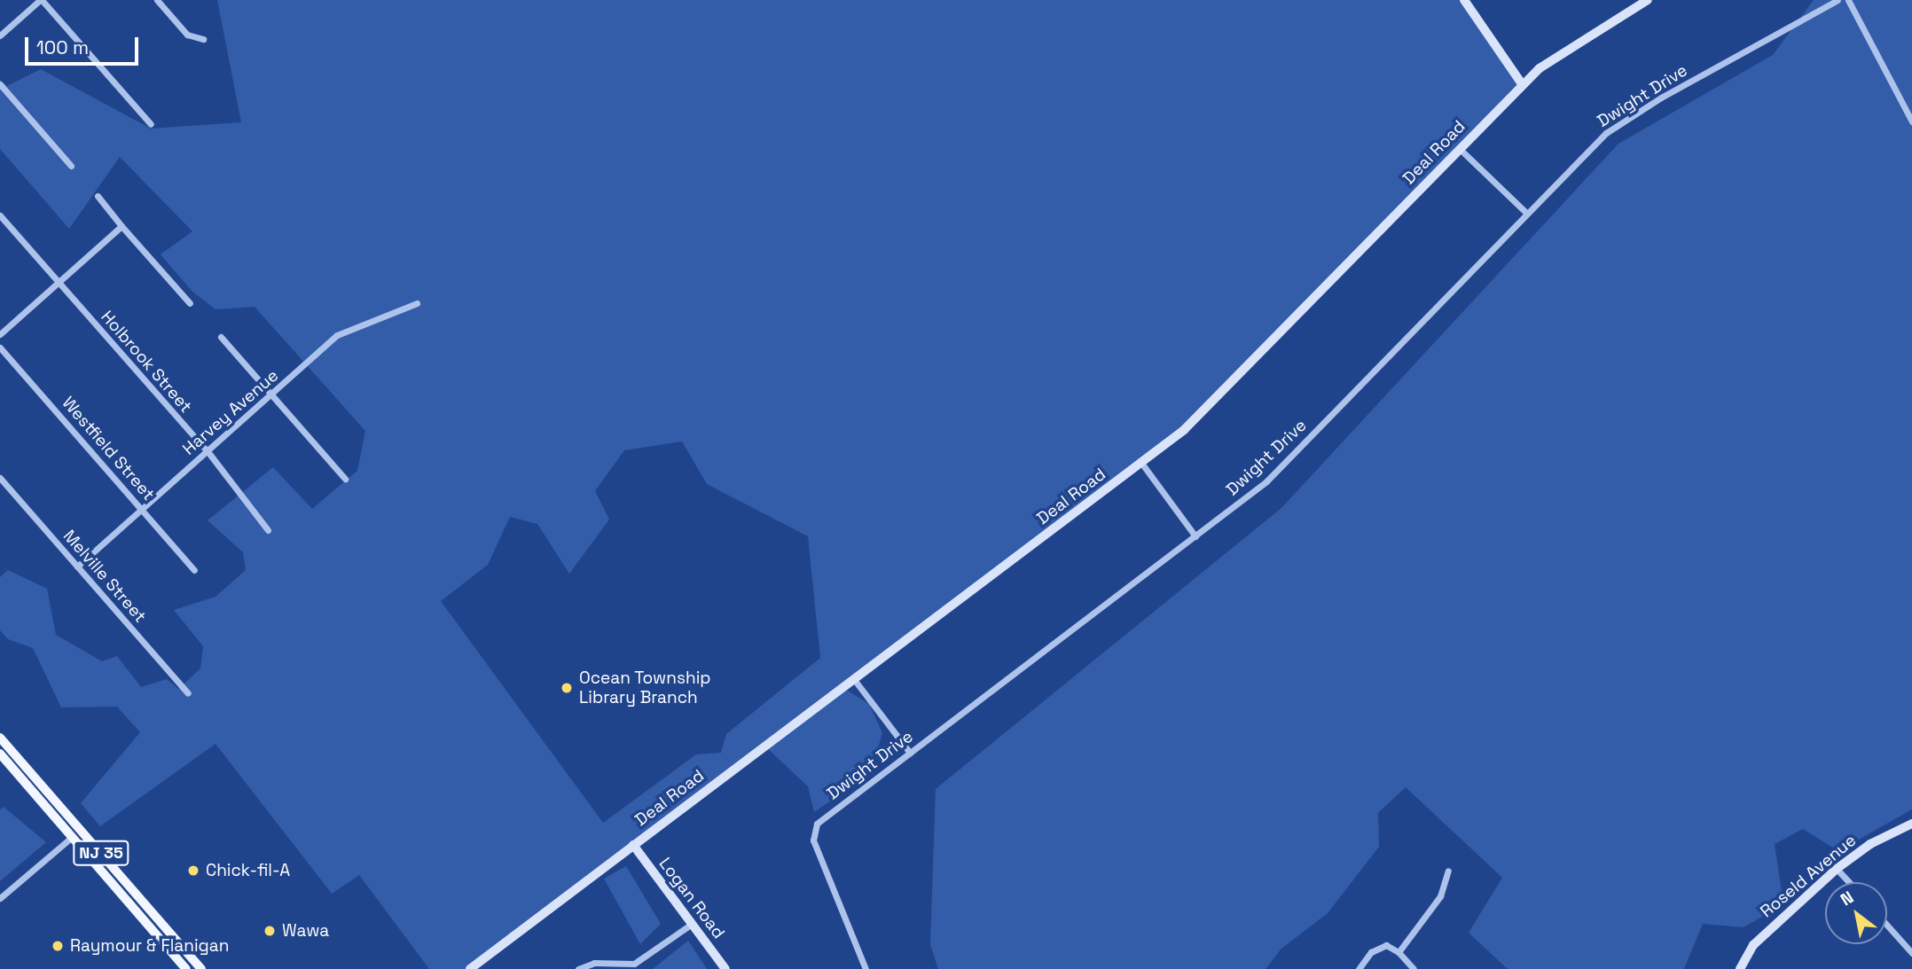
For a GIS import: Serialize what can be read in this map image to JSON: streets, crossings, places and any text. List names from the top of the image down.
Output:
{
  "streets": {
    "main road": ["NJ 35"],
    "street": [
      "Dwight Drive",
      "Deal Road",
      "Holbrook Street",
      "Harvey Avenue",
      "Westfield Street",
      "Melville Street",
      "Roseld Avenue",
      "Logan Road"
    ]
  },
  "crossings": [
    ["Deal Road", "Logan Road"],
    ["Holbrook Street", "Harvey Avenue"],
    ["Harvey Avenue", "Westfield Street"],
    ["Harvey Avenue", "Melville Street"]
  ],
  "places": [
    "Ocean Township Library Branch",
    "Chick-fil-A",
    "Wawa",
    "Raymour & Flanigan"
  ],
  "scale_bar": "100 m",
  "north": "top left"
}
